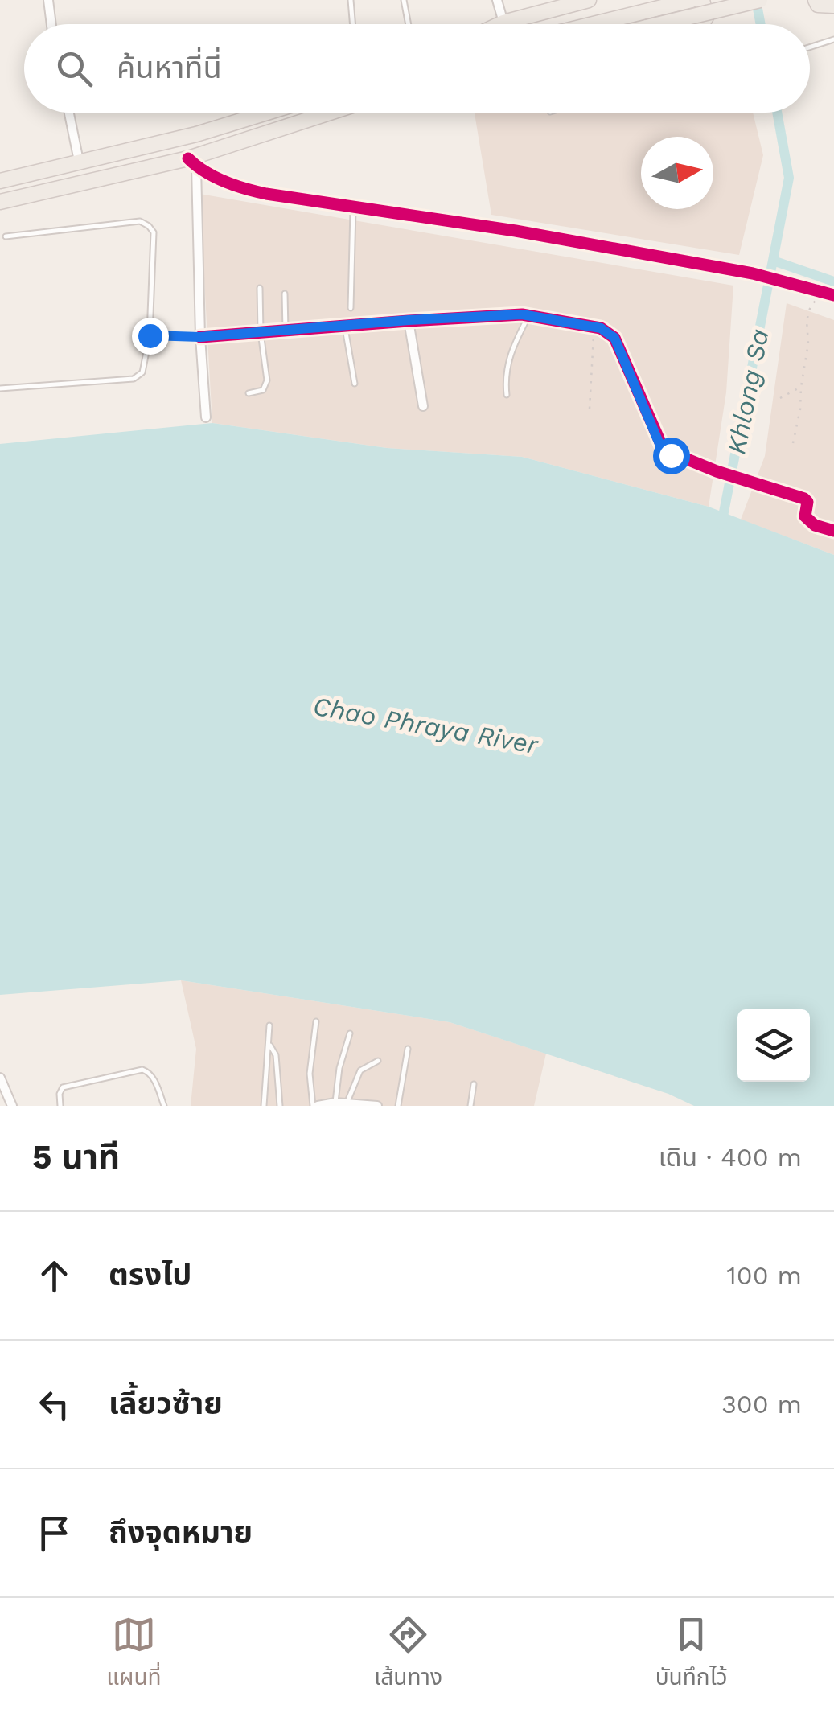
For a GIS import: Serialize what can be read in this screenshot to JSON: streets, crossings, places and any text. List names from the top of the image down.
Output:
{
  "water": ["Khlong Sa", "Chao Phraya River"],
  "north": "right",
  "page": {
    "search": "ค้นหาที่นี่",
    "heading": ["5 นาที", "เดิน · 400 m"],
    "list": [
      ["ตรงไป", "100 m"],
      ["เลี้ยวซ้าย", "300 m"],
      "ถึงจุดหมาย"
    ],
    "nav": ["แผนที่", "เส้นทาง", "บันทึกไว้"]
  }
}
